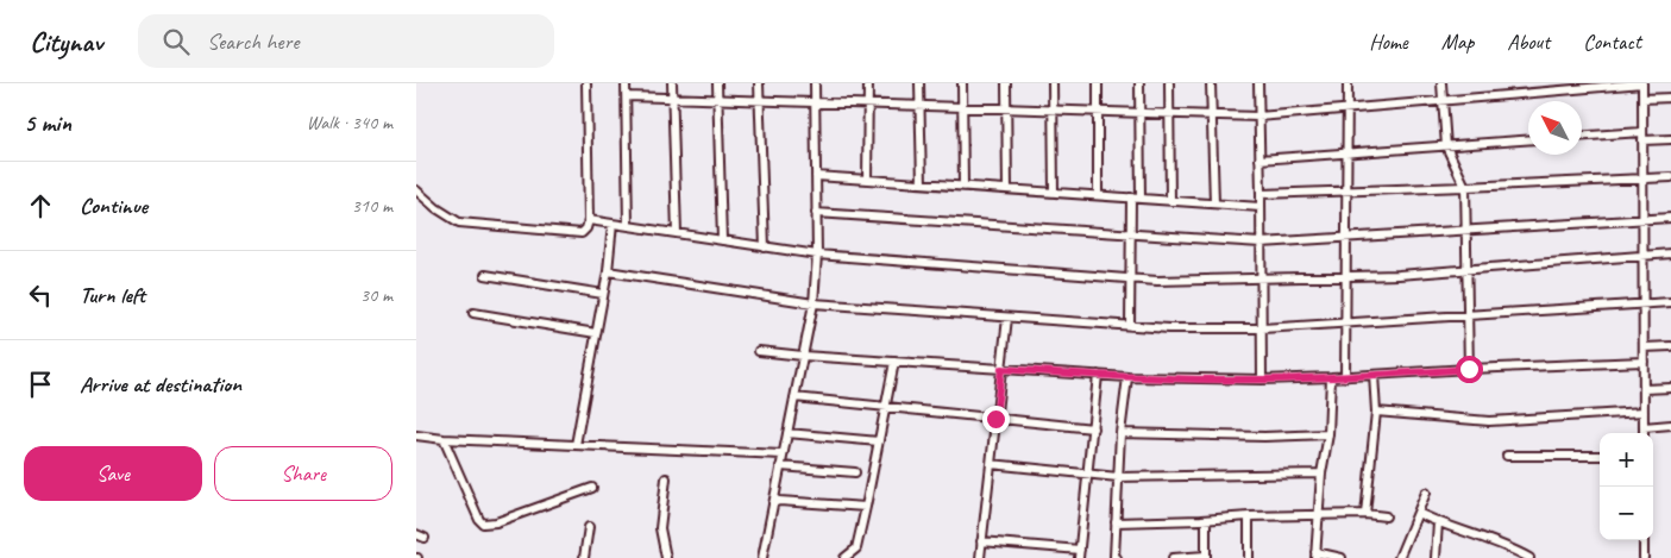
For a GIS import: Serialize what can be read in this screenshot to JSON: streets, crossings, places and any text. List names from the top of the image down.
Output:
{
  "north": "top left",
  "page": {
    "header": "Citynav",
    "search": "Search here",
    "nav": [
      "Home",
      "Map",
      "About",
      "Contact"
    ],
    "heading": ["5 min", "Walk · 340 m"],
    "list": [
      ["Continue", "310 m"],
      ["Turn left", "30 m"],
      "Arrive at destination"
    ],
    "buttons": ["Save", "Share"],
    "map_buttons": ["+", "−"]
  }
}
